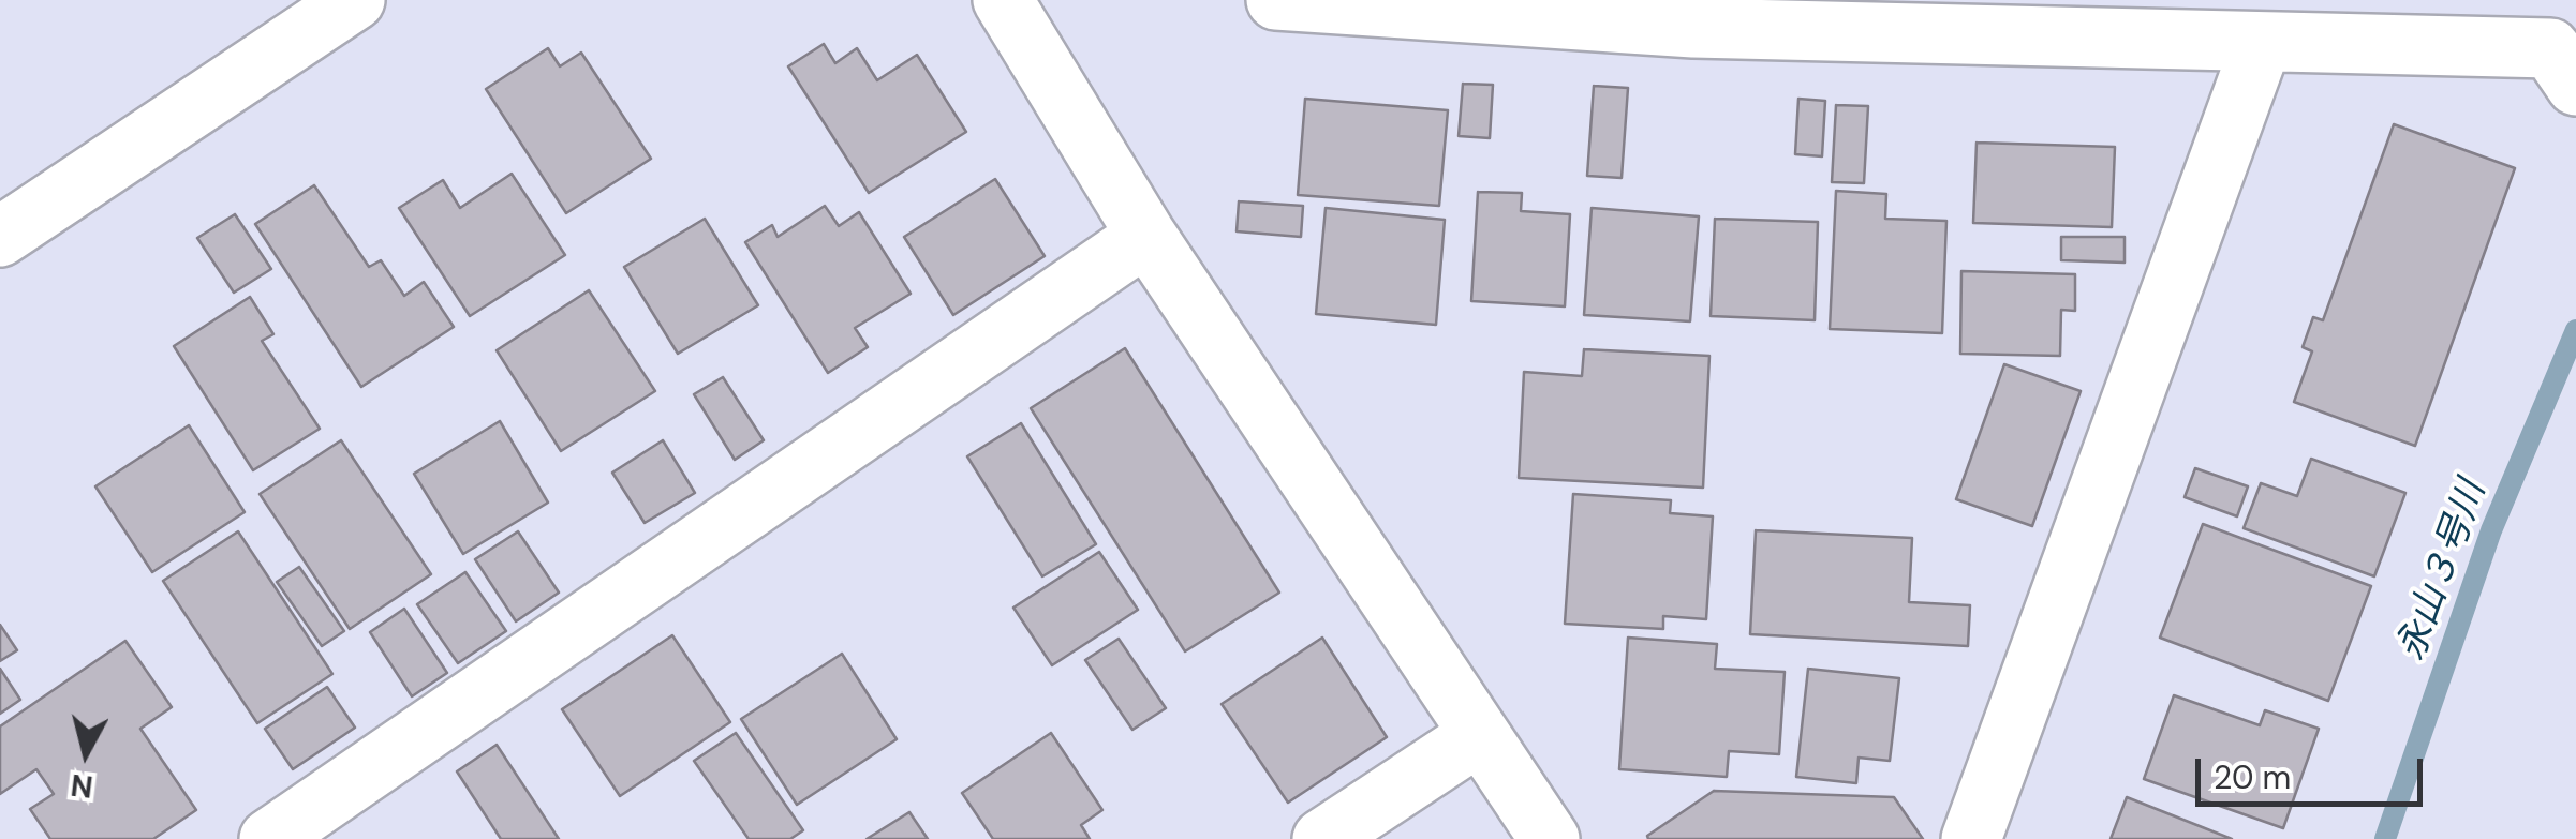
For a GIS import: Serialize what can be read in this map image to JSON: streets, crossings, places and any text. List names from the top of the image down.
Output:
{
  "water": ["永山３号川"],
  "scale_bar": "20 m",
  "north": "bottom"
}
